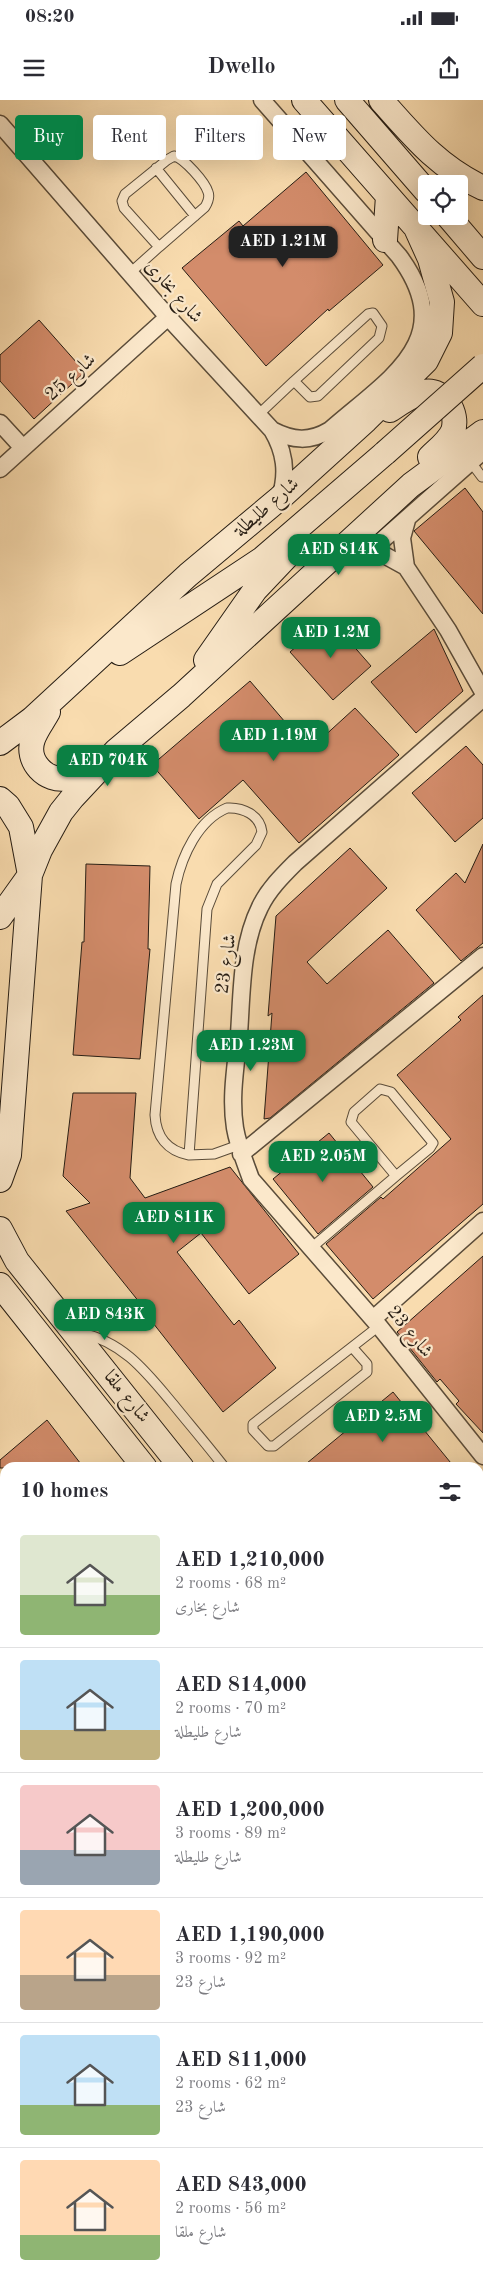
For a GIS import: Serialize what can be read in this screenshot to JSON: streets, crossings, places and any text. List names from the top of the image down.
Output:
{
  "streets": {
    "street": [
      "شارع بخارى",
      "شارع 25",
      "شارع طليطلة",
      "شارع 23",
      "شارع ملقا"
    ]
  },
  "crossings": [
    ["شارع بخارى", "شارع 25"],
    ["شارع بخارى", "شارع طليطلة"]
  ],
  "page": {
    "status": "08:20",
    "header": "Dwello",
    "chip": [
      "Buy",
      "Rent",
      "Filters",
      "New"
    ],
    "price": [
      "AED 1.21M",
      "AED 814K",
      "AED 1.2M",
      "AED 1.19M",
      "AED 704K",
      "AED 1.23M",
      "AED 2.05M",
      "AED 811K",
      "AED 843K",
      "AED 2.5M"
    ],
    "heading": "10 homes",
    "list": [
      {
        "name": "AED 1,210,000",
        "note": "2 rooms · 68 m² · شارع بخارى"
      },
      {
        "name": "AED 814,000",
        "note": "2 rooms · 70 m² · شارع طليطلة"
      },
      {
        "name": "AED 1,200,000",
        "note": "3 rooms · 89 m² · شارع طليطلة"
      },
      {
        "name": "AED 1,190,000",
        "note": "3 rooms · 92 m² · شارع 23"
      },
      {
        "name": "AED 811,000",
        "note": "2 rooms · 62 m² · شارع 23"
      },
      {
        "name": "AED 843,000",
        "note": "2 rooms · 56 m² · شارع ملقا"
      }
    ]
  }
}
